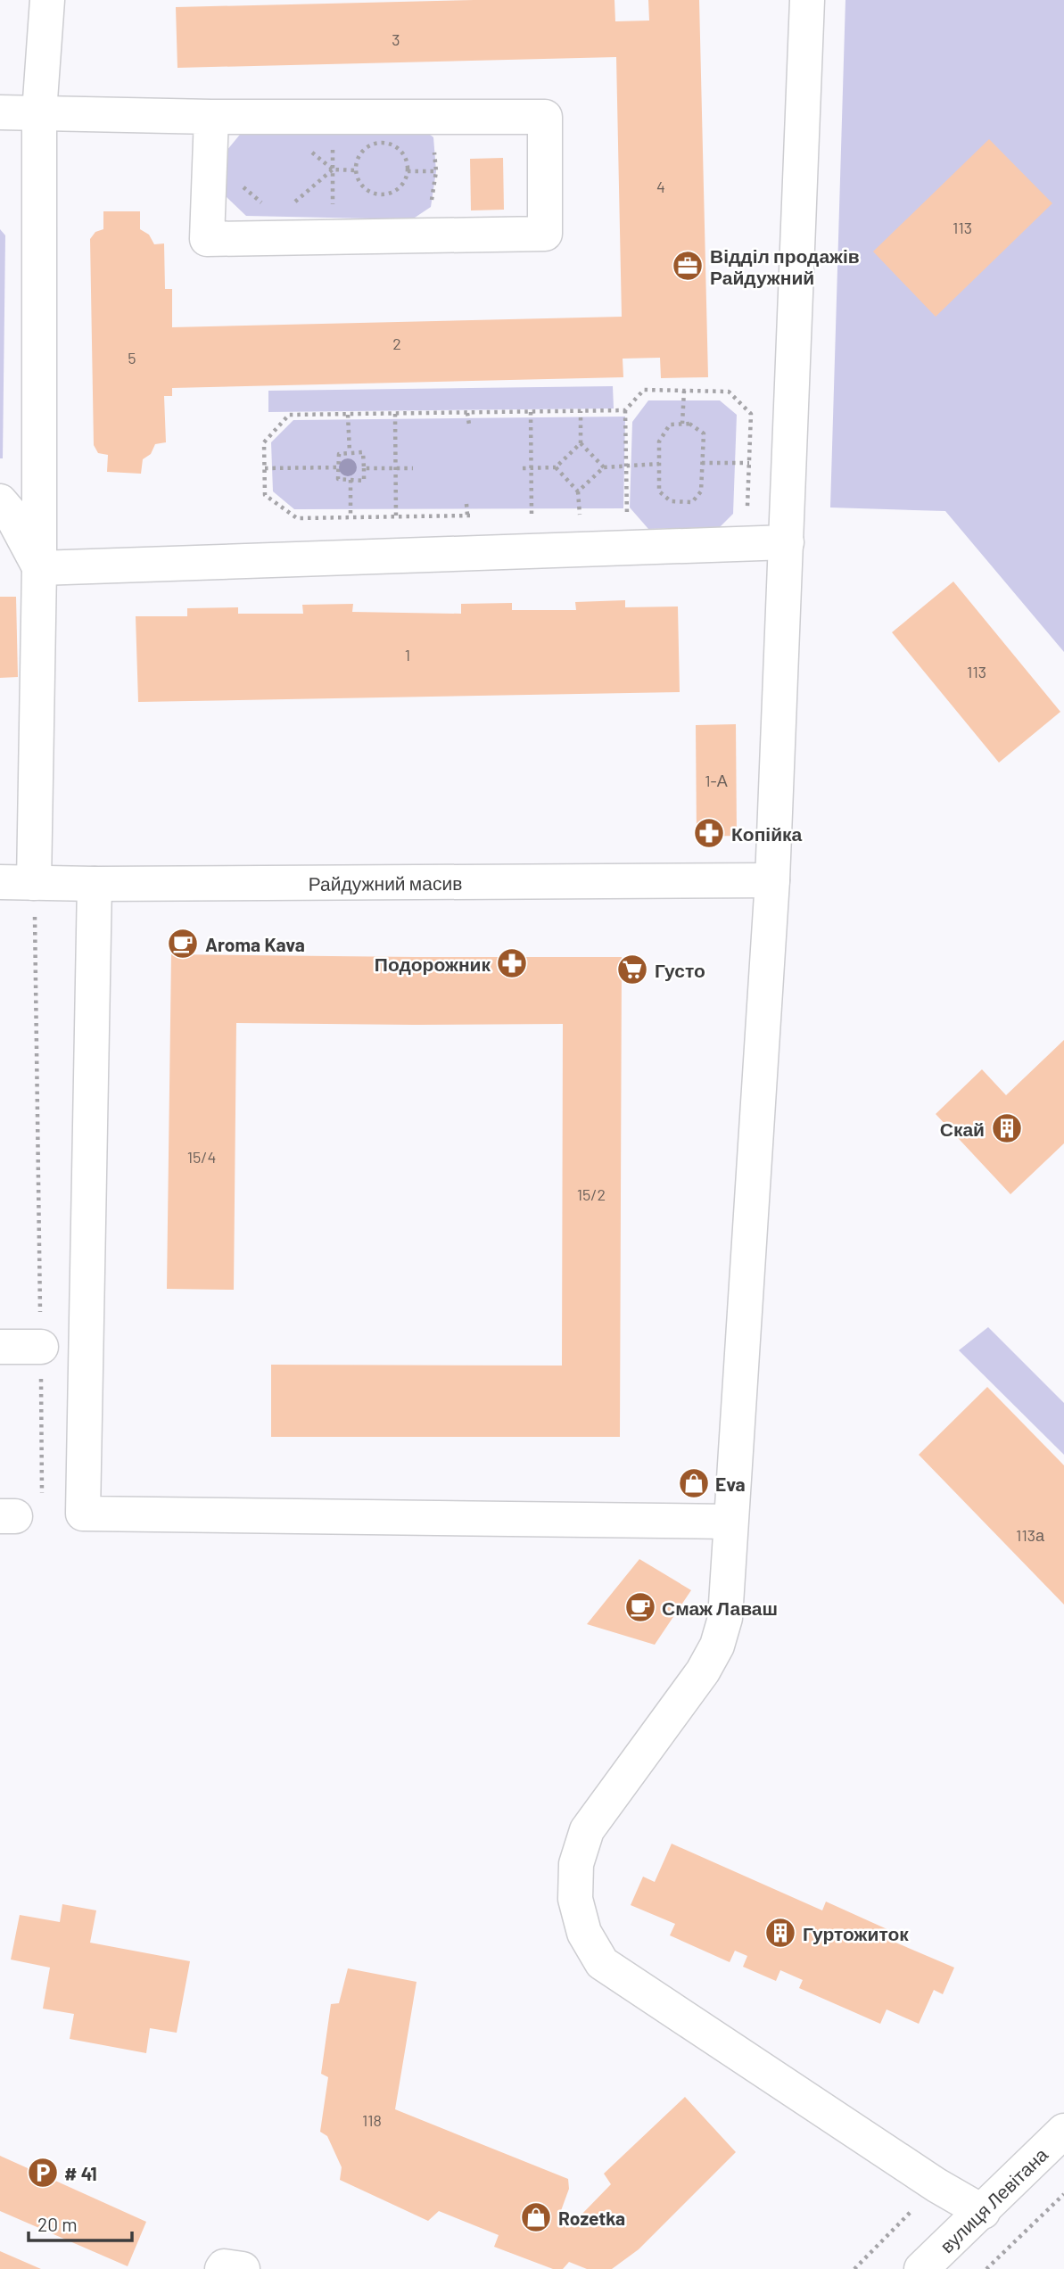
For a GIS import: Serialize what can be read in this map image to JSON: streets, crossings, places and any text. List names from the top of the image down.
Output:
{
  "streets": {
    "street": ["Райдужний масив", "вулиця Левітана"]
  },
  "places": {
    "office": ["Відділ продажів Райдужний"],
    "pharmacy": ["Копійка", "Подорожник"],
    "cafe": ["Aroma Kava", "Смаж Лаваш"],
    "supermarket": ["Густо"],
    "building": ["Скай", "Гуртожиток"],
    "shop": ["Eva", "Rozetka"],
    "parking": ["# 41"]
  },
  "house_numbers": [
    "3",
    "4",
    "113",
    "2",
    "5",
    "1",
    "113",
    "1-А",
    "15/4",
    "15/2",
    "113а",
    "118"
  ],
  "scale_bar": "20 m"
}
